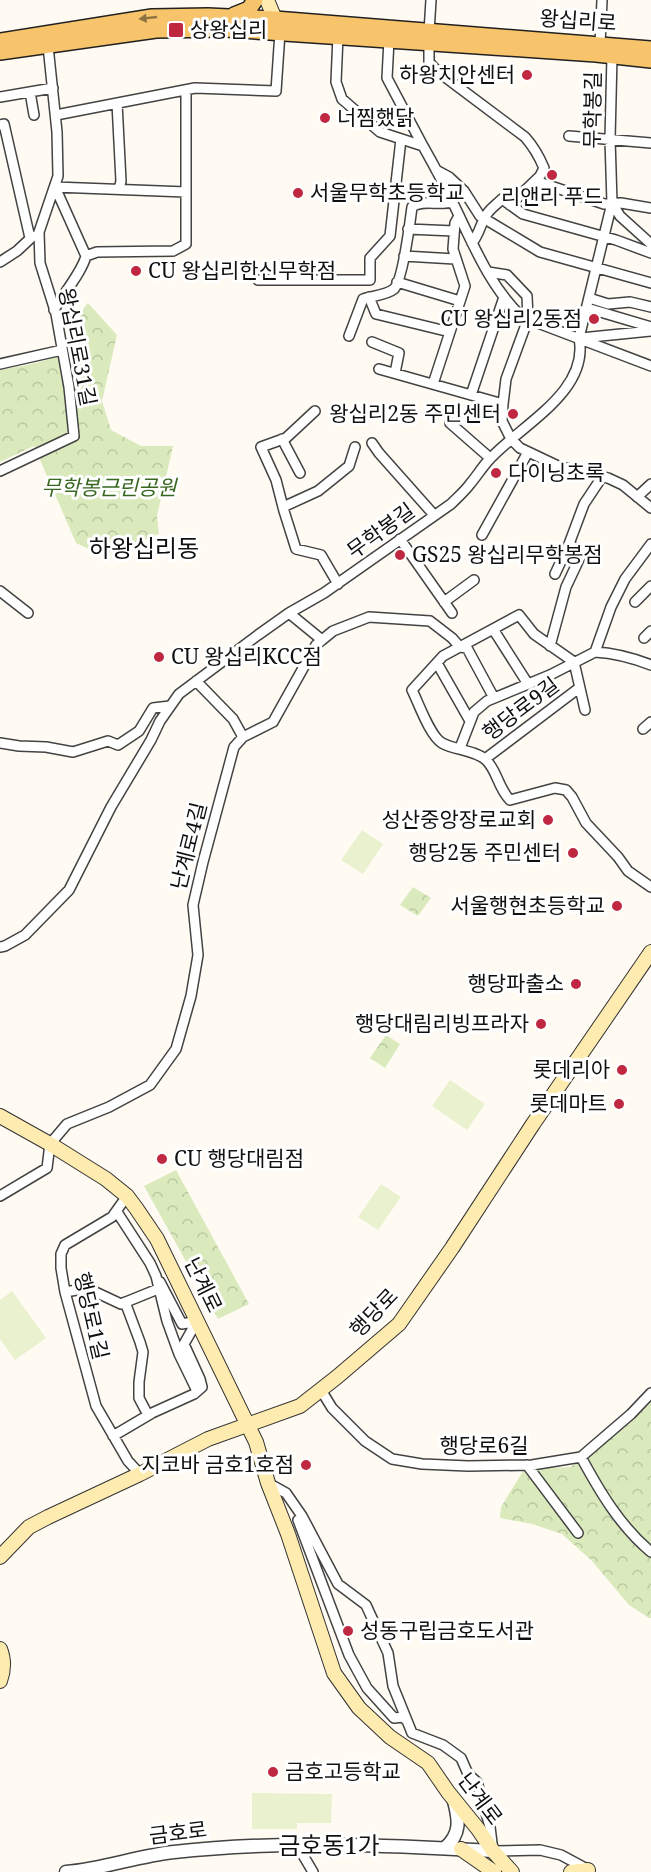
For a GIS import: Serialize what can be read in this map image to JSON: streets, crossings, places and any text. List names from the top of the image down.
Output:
{
  "streets": {
    "main road": ["왕십리로", "난계로", "행당로"],
    "street": [
      "무학봉길",
      "왕십리로31길",
      "행당로9길",
      "난계로4길",
      "행당로1길",
      "행당로6길",
      "금호로"
    ]
  },
  "crossings": [
    ["왕십리로", "무학봉길"],
    ["왕십리로", "왕십리로31길"],
    ["난계로4길", "난계로"],
    ["난계로", "행당로"],
    ["난계로", "행당로1길"],
    ["난계로", "금호로"],
    ["행당로", "행당로1길"],
    ["행당로", "행당로6길"]
  ],
  "districts": ["하왕십리동", "금호동1가"],
  "parks": ["무학봉근린공원"],
  "places": {
    "transit": ["상왕십리"],
    "other": [
      "하왕치안센터",
      "너찜했닭",
      "리앤리 푸드",
      "서울무학초등학교",
      "CU 왕십리한신무학점",
      "CU 왕십리2동점",
      "왕십리2동 주민센터",
      "다이닝초록",
      "GS25 왕십리무학봉점",
      "CU 왕십리KCC점",
      "성산중앙장로교회",
      "행당2동 주민센터",
      "서울행현초등학교",
      "행당파출소",
      "행당대림리빙프라자",
      "롯데리아",
      "롯데마트",
      "CU 행당대림점",
      "지코바 금호1호점",
      "성동구립금호도서관",
      "금호고등학교"
    ]
  }
}
